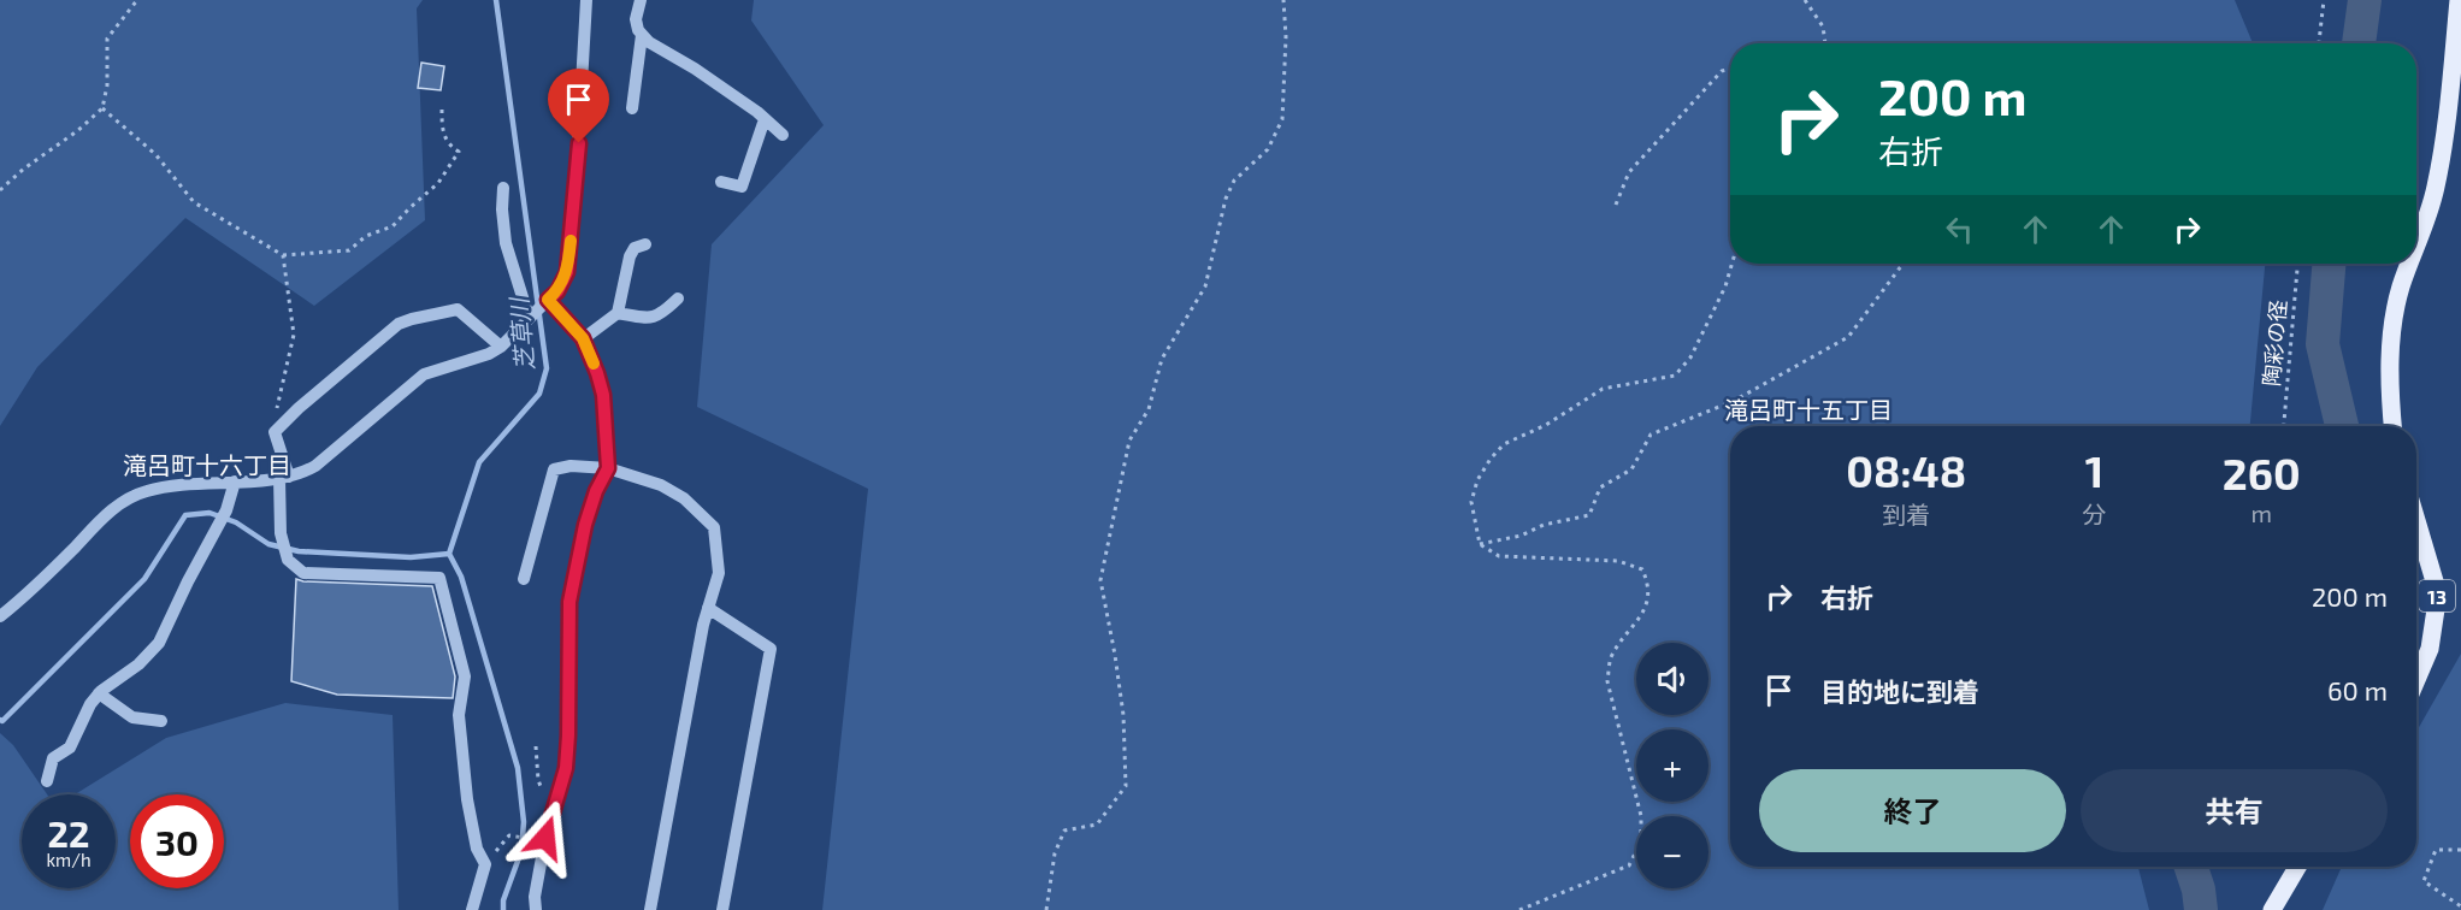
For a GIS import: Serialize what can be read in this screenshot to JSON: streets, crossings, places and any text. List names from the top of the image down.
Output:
{
  "streets": {
    "main road": ["13"],
    "path": ["陶彩の径"]
  },
  "districts": ["滝呂町十五丁目", "滝呂町十六丁目"],
  "water": ["芝草川"],
  "page": {
    "turn": ["200 m", "右折"],
    "eta": [
      "08:48",
      "到着",
      "1",
      "分",
      "260",
      "m"
    ],
    "list": [
      {
        "name": "右折",
        "value": "200 m"
      },
      {
        "name": "目的地に到着",
        "value": "60 m"
      }
    ],
    "map_buttons": ["+", "−"],
    "buttons": ["終了", "共有"],
    "speed": "22 km/h",
    "limit": "30"
  }
}
